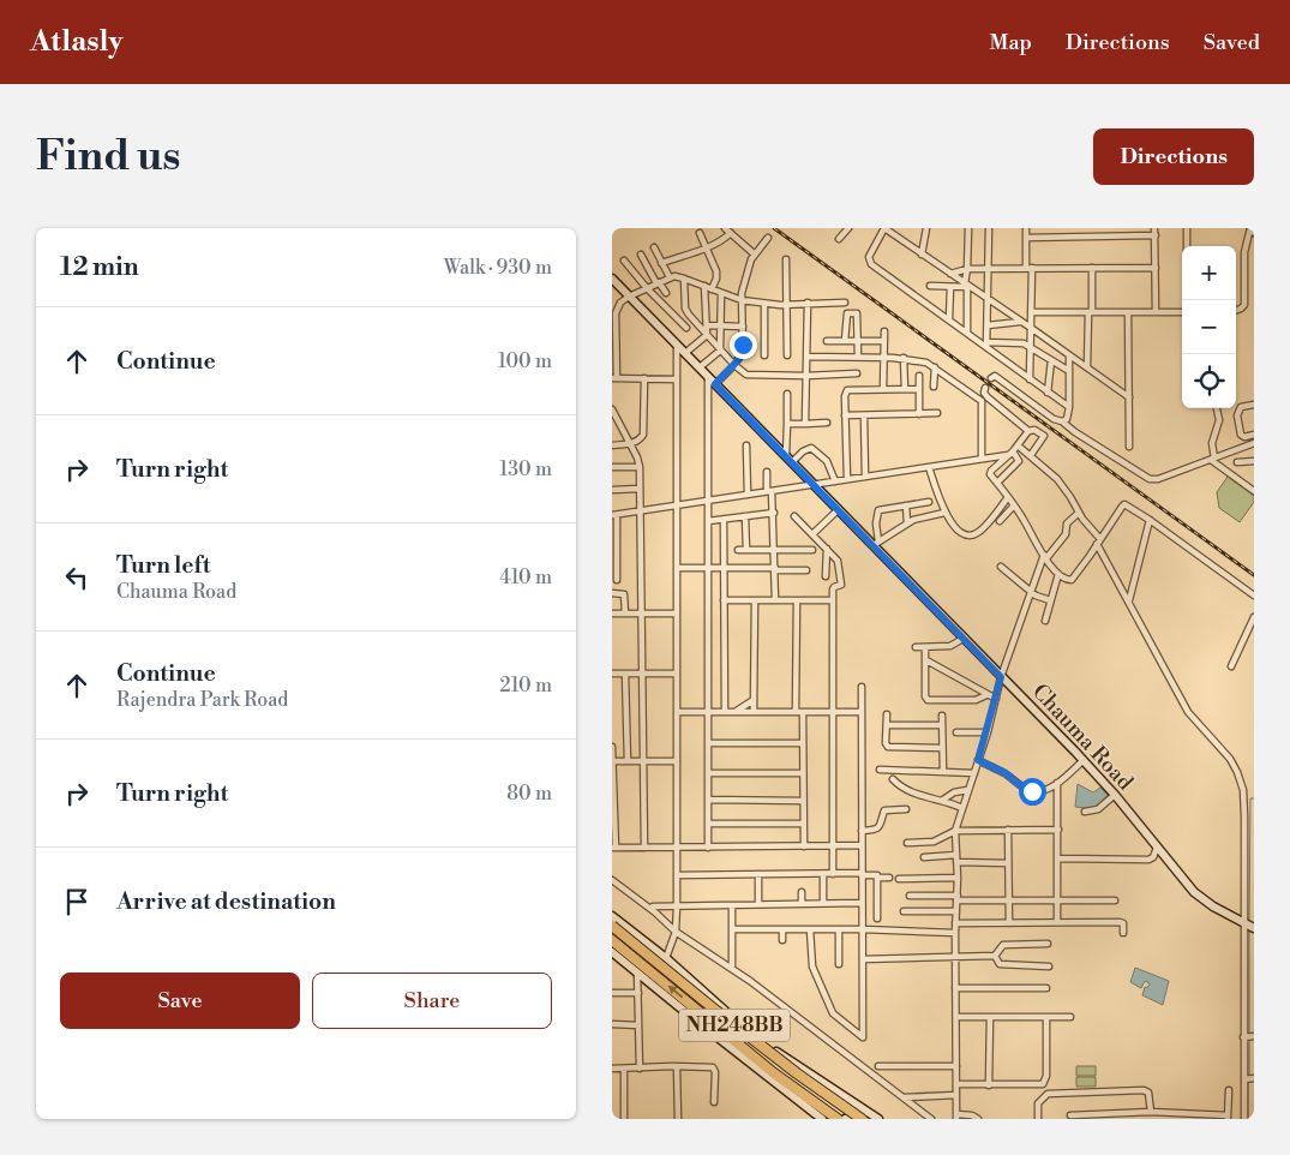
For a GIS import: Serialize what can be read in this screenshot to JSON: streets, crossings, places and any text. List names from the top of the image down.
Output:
{
  "streets": {
    "highway": ["NH248BB"],
    "street": ["Chauma Road"]
  },
  "page": {
    "header": "Atlasly",
    "nav": ["Map", "Directions", "Saved"],
    "buttons": [
      "Directions",
      ["Save", "Share"]
    ],
    "title": "Find us",
    "heading": ["12 min", "Walk · 930 m"],
    "map_buttons": ["+", "−"],
    "list": [
      ["Continue", "100 m"],
      ["Turn right", "130 m"],
      ["Turn left", "Chauma Road", "410 m"],
      ["Continue", "Rajendra Park Road", "210 m"],
      ["Turn right", "80 m"],
      "Arrive at destination"
    ]
  }
}
